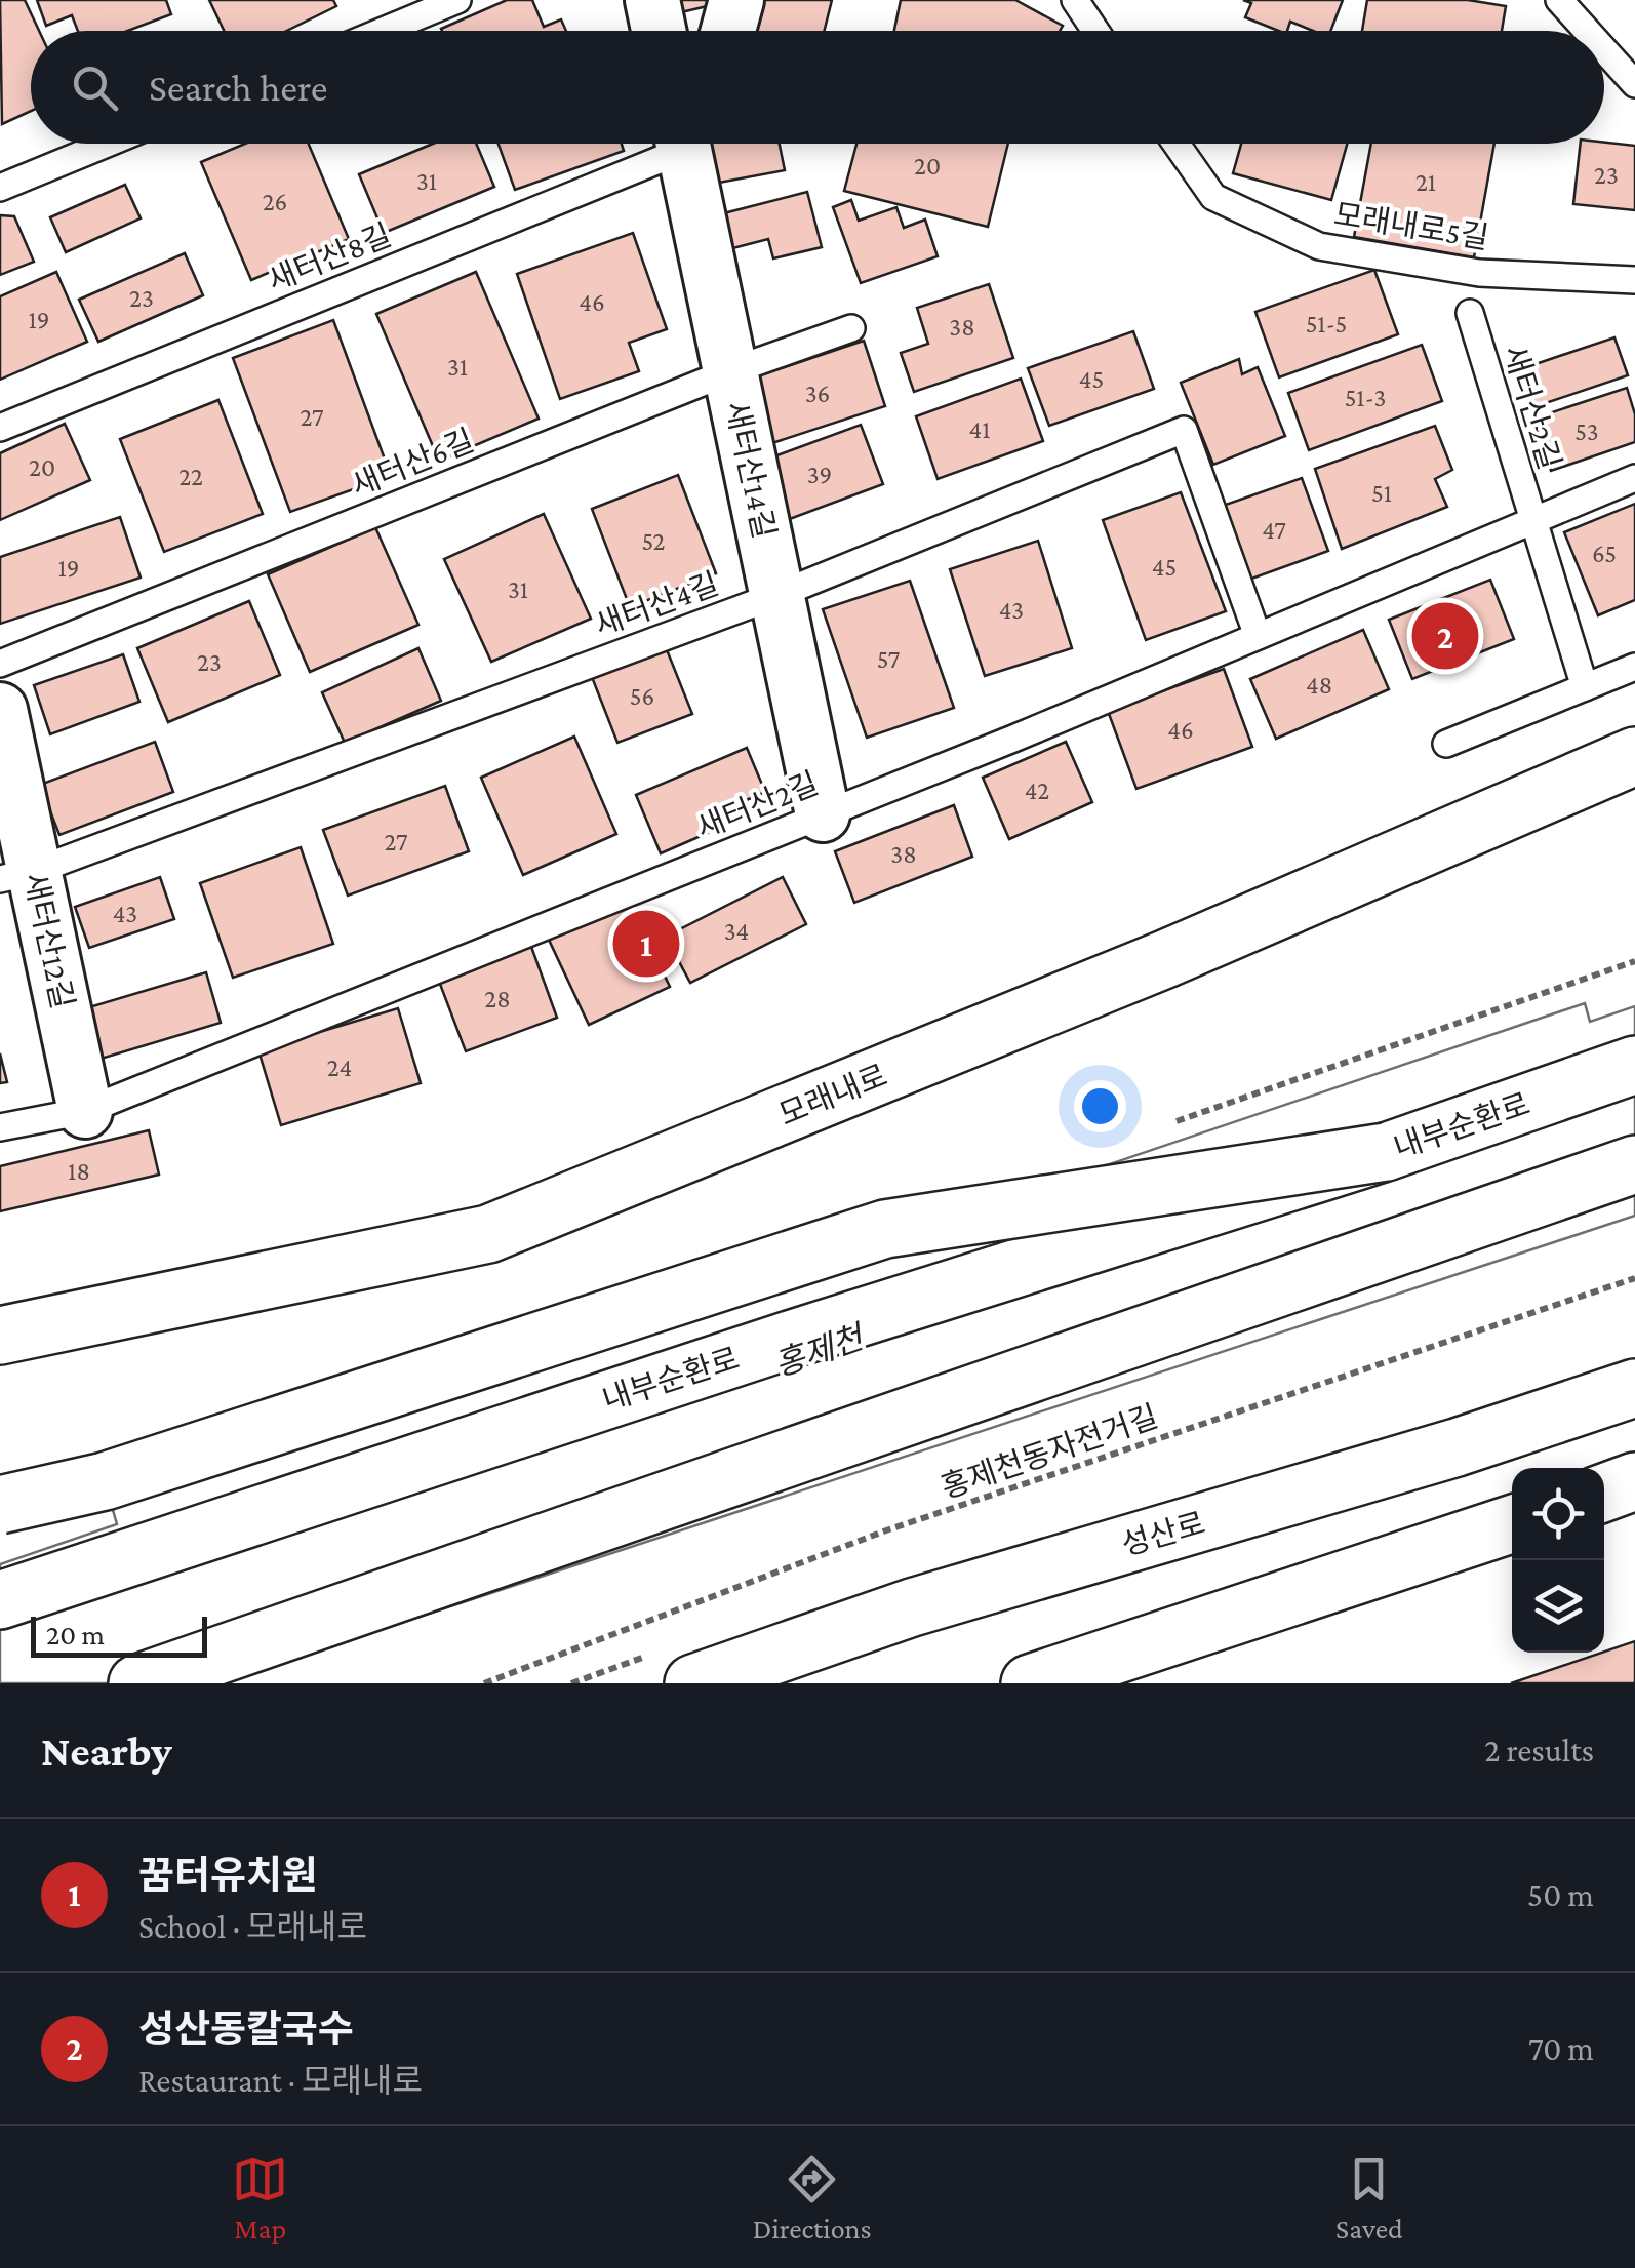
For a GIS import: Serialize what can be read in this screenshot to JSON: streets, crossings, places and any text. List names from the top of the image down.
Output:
{
  "streets": {
    "main road": ["모래내로", "내부순환로", "성산로"],
    "street": ["새터산14길", "새터산12길"],
    "lane": [
      "모래내로5길",
      "새터산8길",
      "새터산2길",
      "새터산6길",
      "새터산4길"
    ],
    "path": ["홍제천동자전거길"]
  },
  "crossings": [
    ["새터산2길", "새터산14길"],
    ["새터산2길", "새터산4길"],
    ["새터산2길", "새터산12길"],
    ["새터산6길", "새터산14길"],
    ["새터산14길", "새터산4길"],
    ["새터산4길", "새터산12길"]
  ],
  "water": ["홍제천"],
  "house_numbers": [
    "20",
    "23",
    "31",
    "21",
    "26",
    "23",
    "46",
    "19",
    "51-5",
    "38",
    "31",
    "45",
    "36",
    "51-3",
    "27",
    "41",
    "53",
    "20",
    "39",
    "22",
    "51",
    "47",
    "52",
    "65",
    "45",
    "19",
    "31",
    "43",
    "57",
    "23",
    "48",
    "56",
    "46",
    "42",
    "27",
    "38",
    "43",
    "34",
    "28",
    "24",
    "18"
  ],
  "scale_bar": "20 m",
  "page": {
    "search": "Search here",
    "pins": ["2", "1"],
    "scale": "20 m",
    "heading": ["Nearby", "2 results"],
    "list": [
      {
        "mark": "1",
        "name": "꿈터유치원",
        "note": "School · 모래내로",
        "value": "50 m"
      },
      {
        "mark": "2",
        "name": "성산동칼국수",
        "note": "Restaurant · 모래내로",
        "value": "70 m"
      }
    ],
    "nav": ["Map", "Directions", "Saved"]
  }
}
